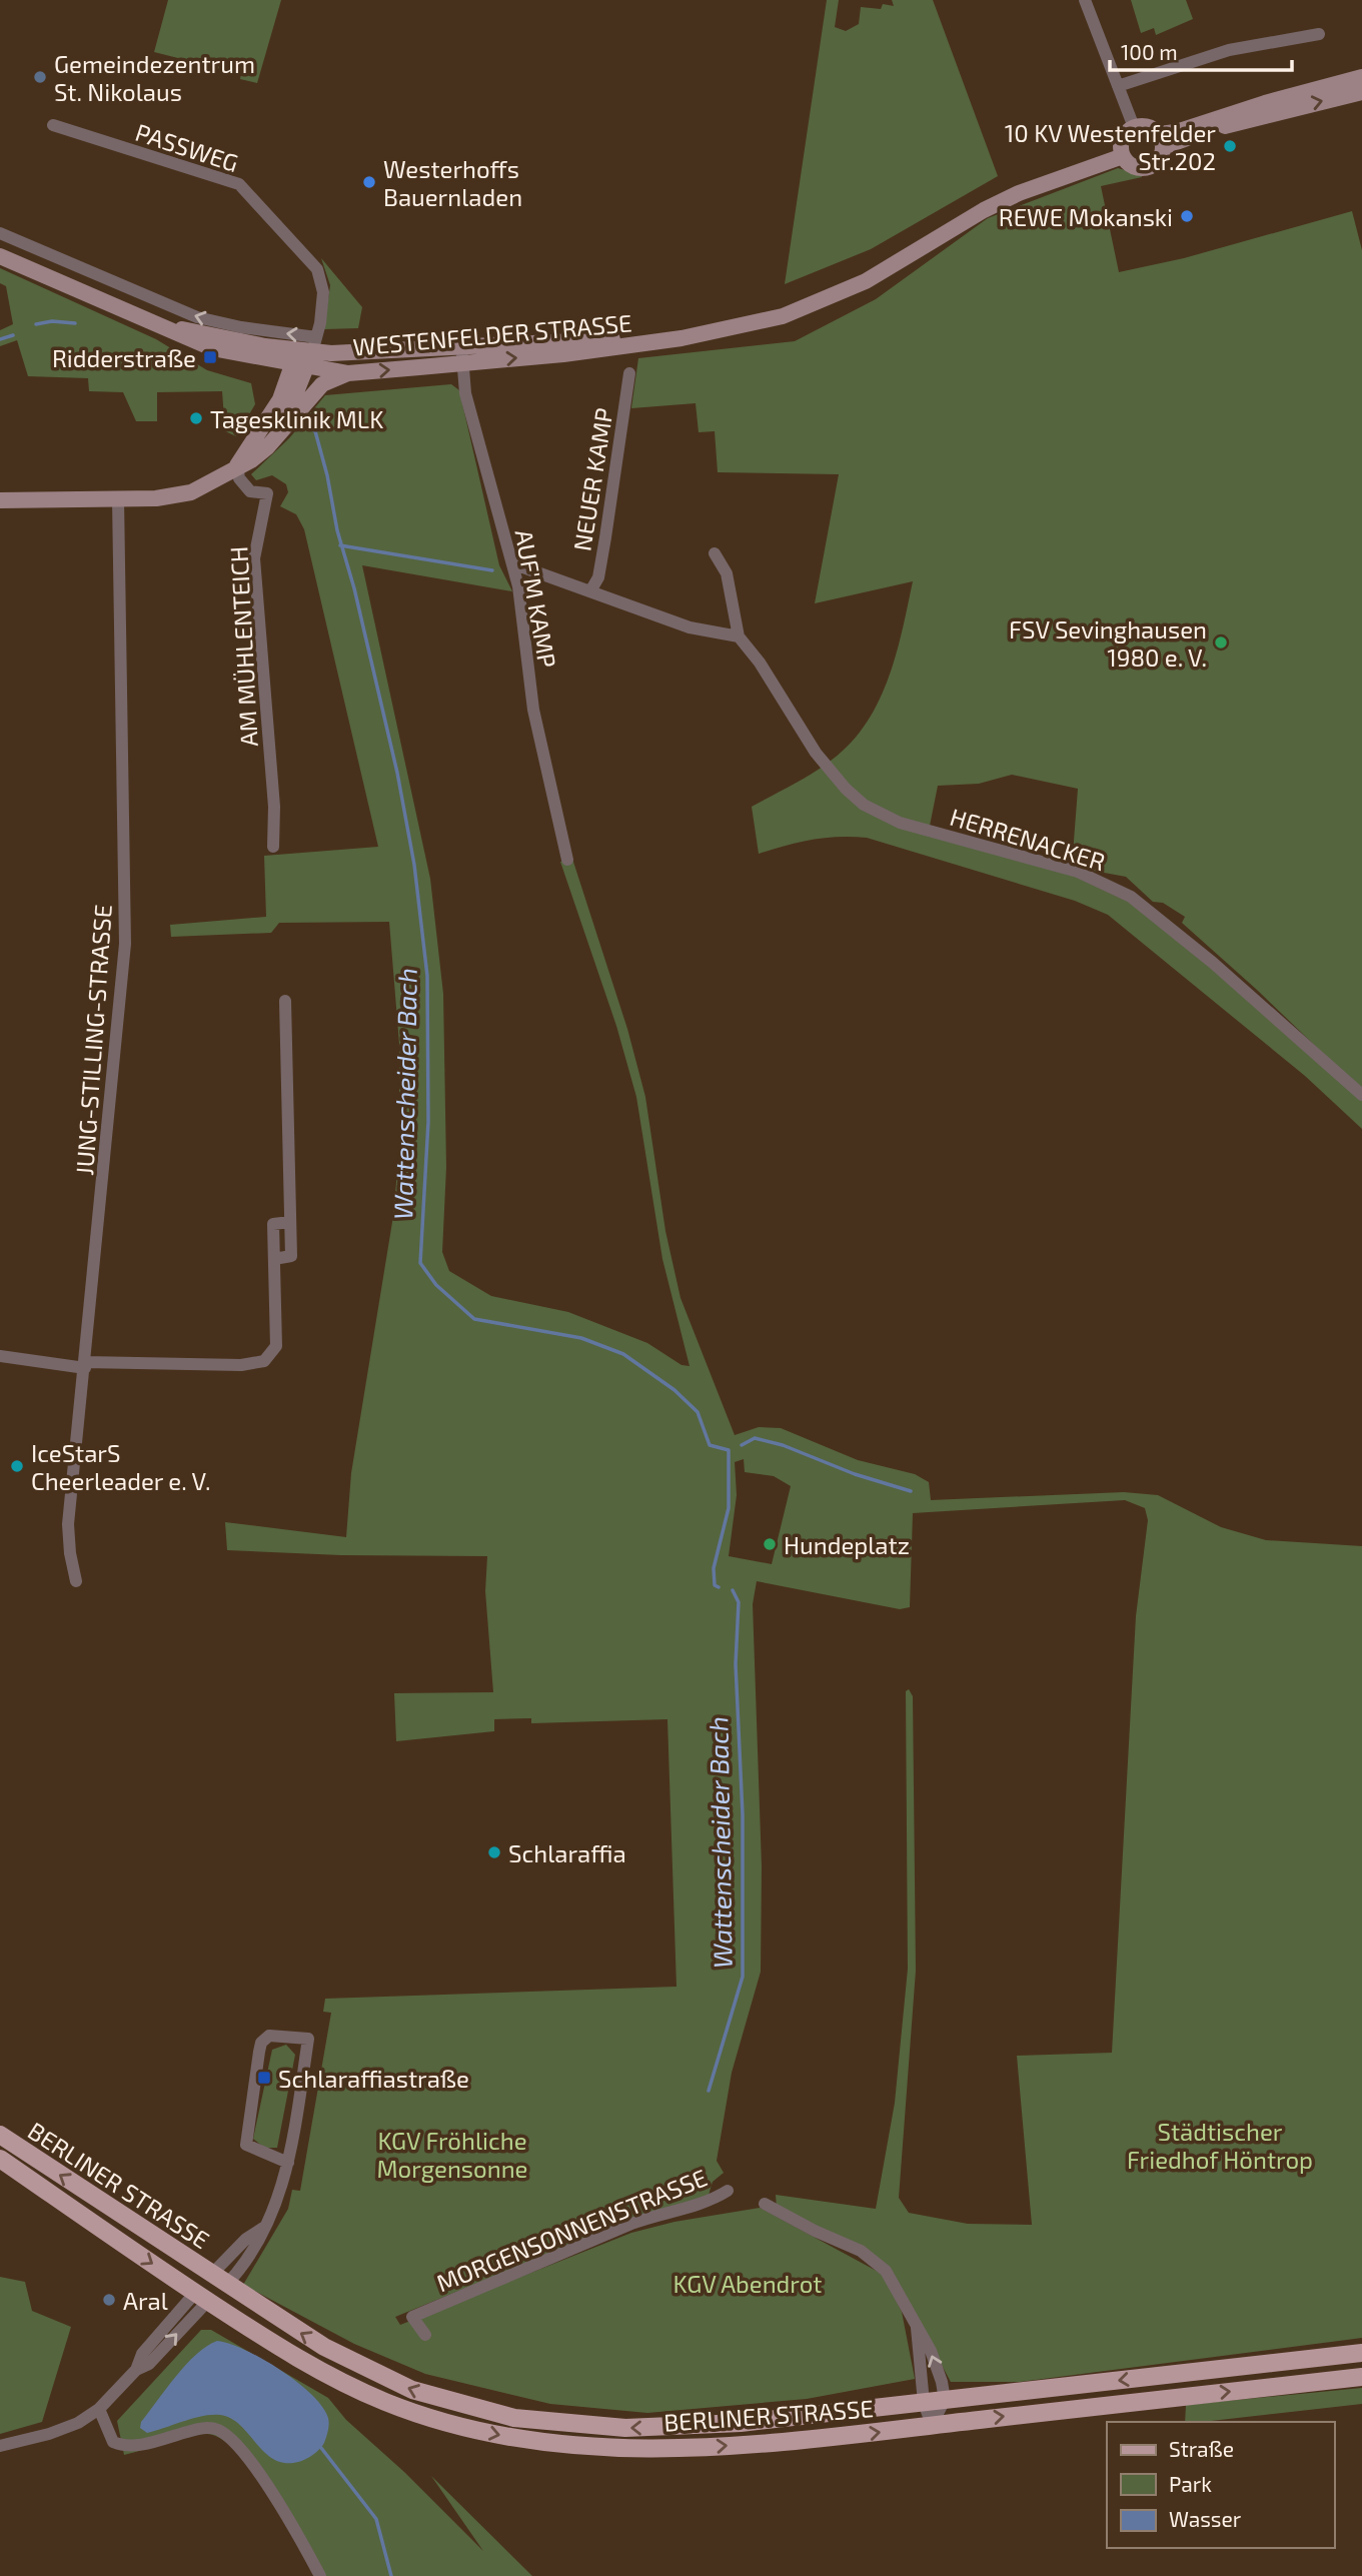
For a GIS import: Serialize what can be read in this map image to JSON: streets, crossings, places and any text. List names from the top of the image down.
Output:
{
  "streets": {
    "main road": ["BERLINER STRASSE"],
    "street": [
      "PASSWEG",
      "WESTENFELDER STRASSE",
      "NEUER KAMP",
      "AUF'M KAMP",
      "AM MÜHLENTEICH",
      "HERRENACKER",
      "JUNG-STILLING-STRASSE",
      "MORGENSONNENSTRASSE"
    ]
  },
  "crossings": [
    ["PASSWEG", "WESTENFELDER STRASSE"],
    ["WESTENFELDER STRASSE", "AUF'M KAMP"]
  ],
  "water": ["Wattenscheider Bach"],
  "parks": ["Städtischer Friedhof Höntrop", "KGV Fröhliche Morgensonne", "KGV Abendrot"],
  "places": {
    "other": [
      "Gemeindezentrum St. Nikolaus",
      "10 KV Westenfelder Str.202",
      "Westerhoffs Bauernladen",
      "REWE Mokanski",
      "Tagesklinik MLK",
      "FSV Sevinghausen 1980 e. V.",
      "IceStarS Cheerleader e. V.",
      "Hundeplatz",
      "Schlaraffia",
      "Aral"
    ],
    "transit": ["Ridderstraße", "Schlaraffiastraße"]
  },
  "legend": ["Straße", "Park", "Wasser"],
  "scale_bar": "100 m"
}
